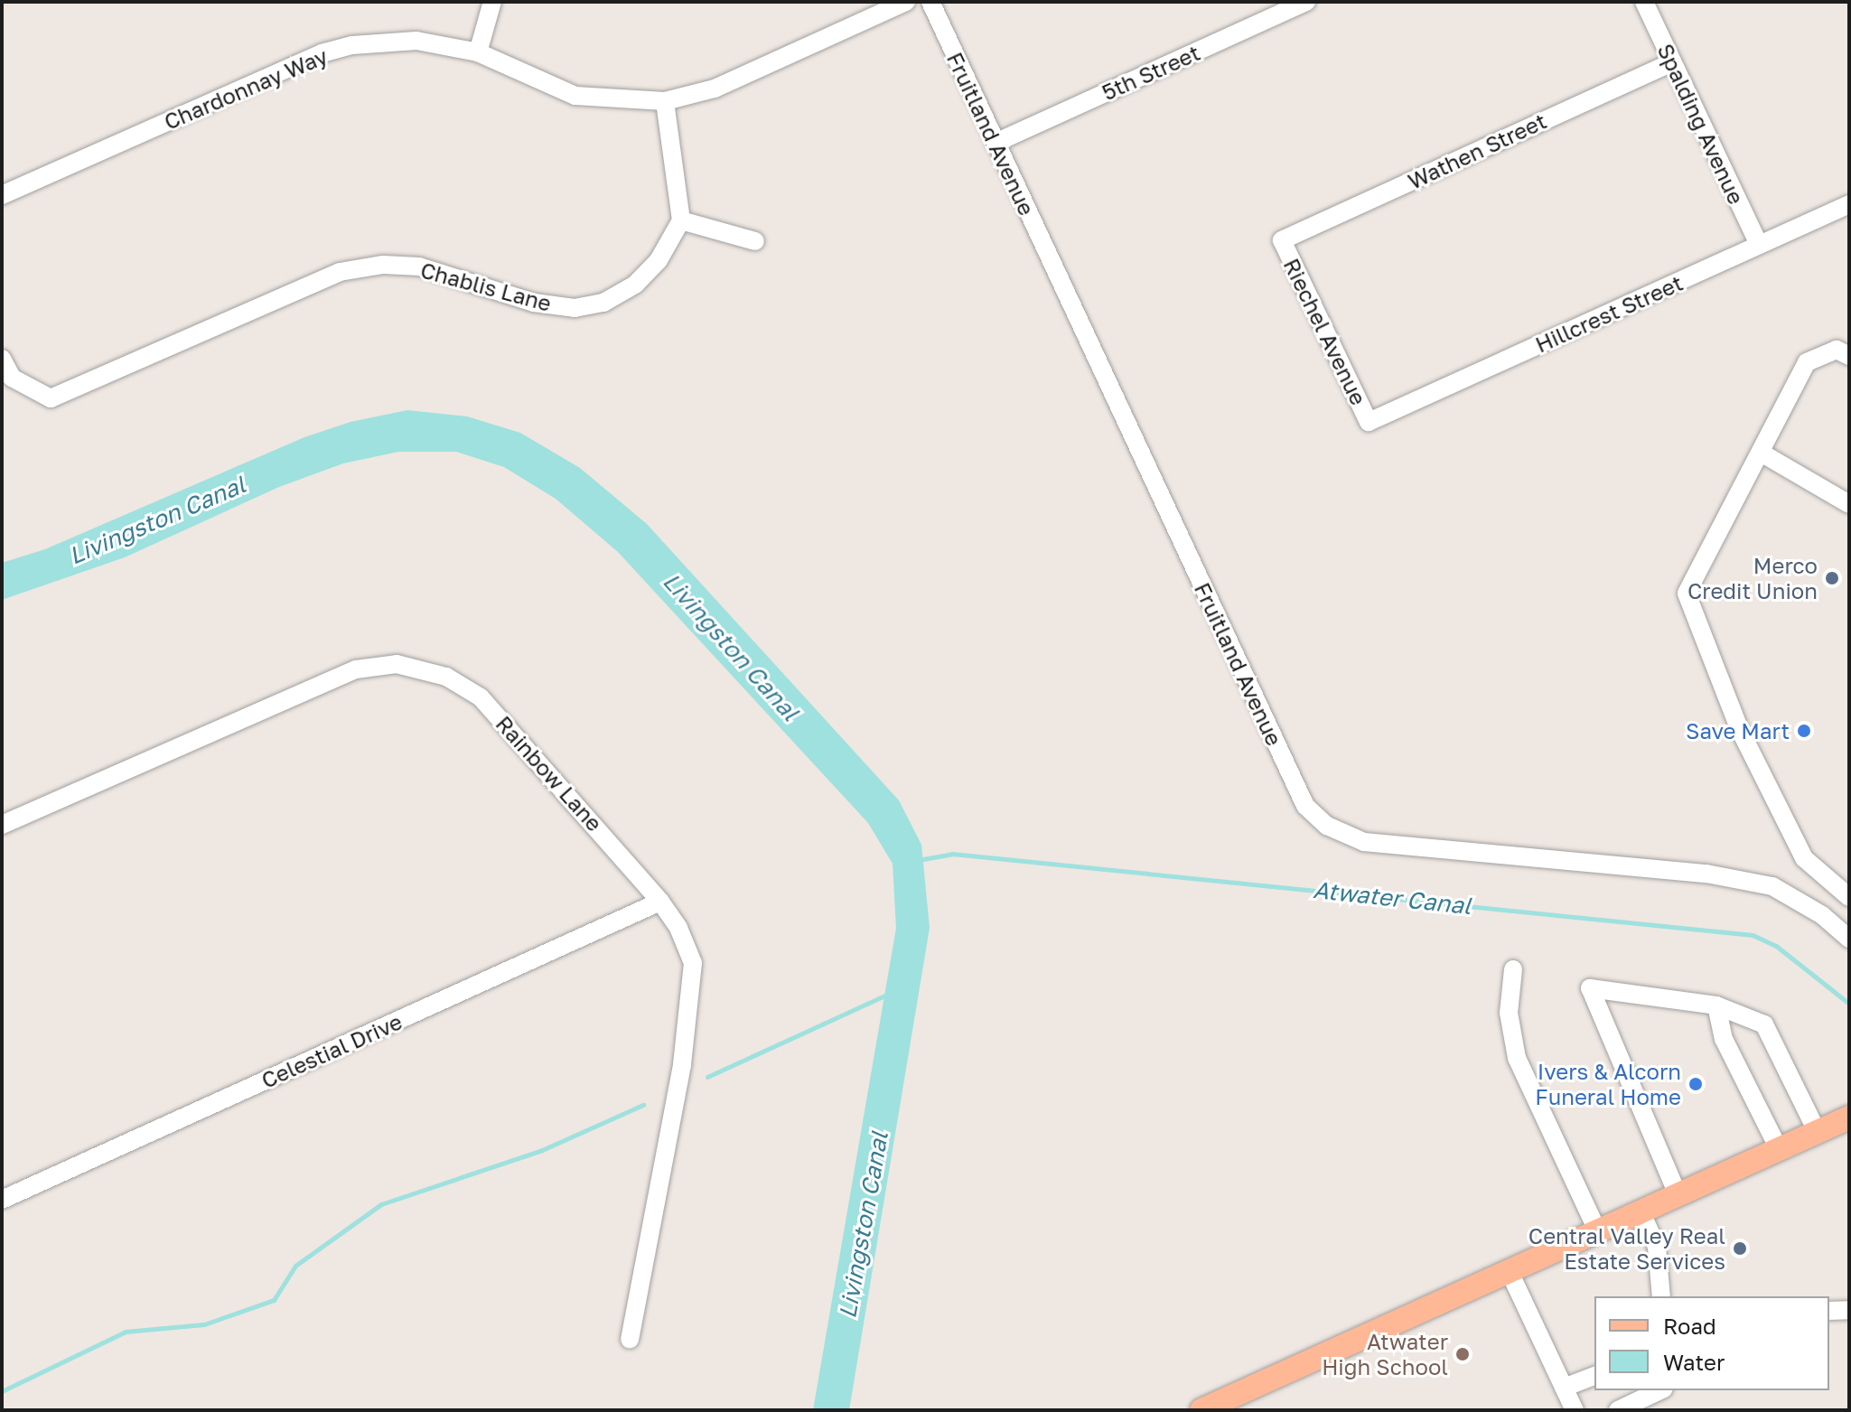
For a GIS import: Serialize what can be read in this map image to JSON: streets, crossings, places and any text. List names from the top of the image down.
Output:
{
  "streets": {
    "street": [
      "5th Street",
      "Chardonnay Way",
      "Spalding Avenue",
      "Fruitland Avenue",
      "Wathen Street",
      "Chablis Lane",
      "Hillcrest Street",
      "Riechel Avenue",
      "Rainbow Lane",
      "Celestial Drive"
    ]
  },
  "crossings": [
    ["5th Street", "Fruitland Avenue"],
    ["Spalding Avenue", "Wathen Street"],
    ["Spalding Avenue", "Hillcrest Street"],
    ["Wathen Street", "Riechel Avenue"],
    ["Hillcrest Street", "Riechel Avenue"],
    ["Rainbow Lane", "Celestial Drive"]
  ],
  "water": ["Livingston Canal", "Atwater Canal"],
  "places": [
    "Merco Credit Union",
    "Save Mart",
    "Ivers & Alcorn Funeral Home",
    "Central Valley Real Estate Services",
    "Atwater High School"
  ],
  "legend": ["Road", "Water"]
}
